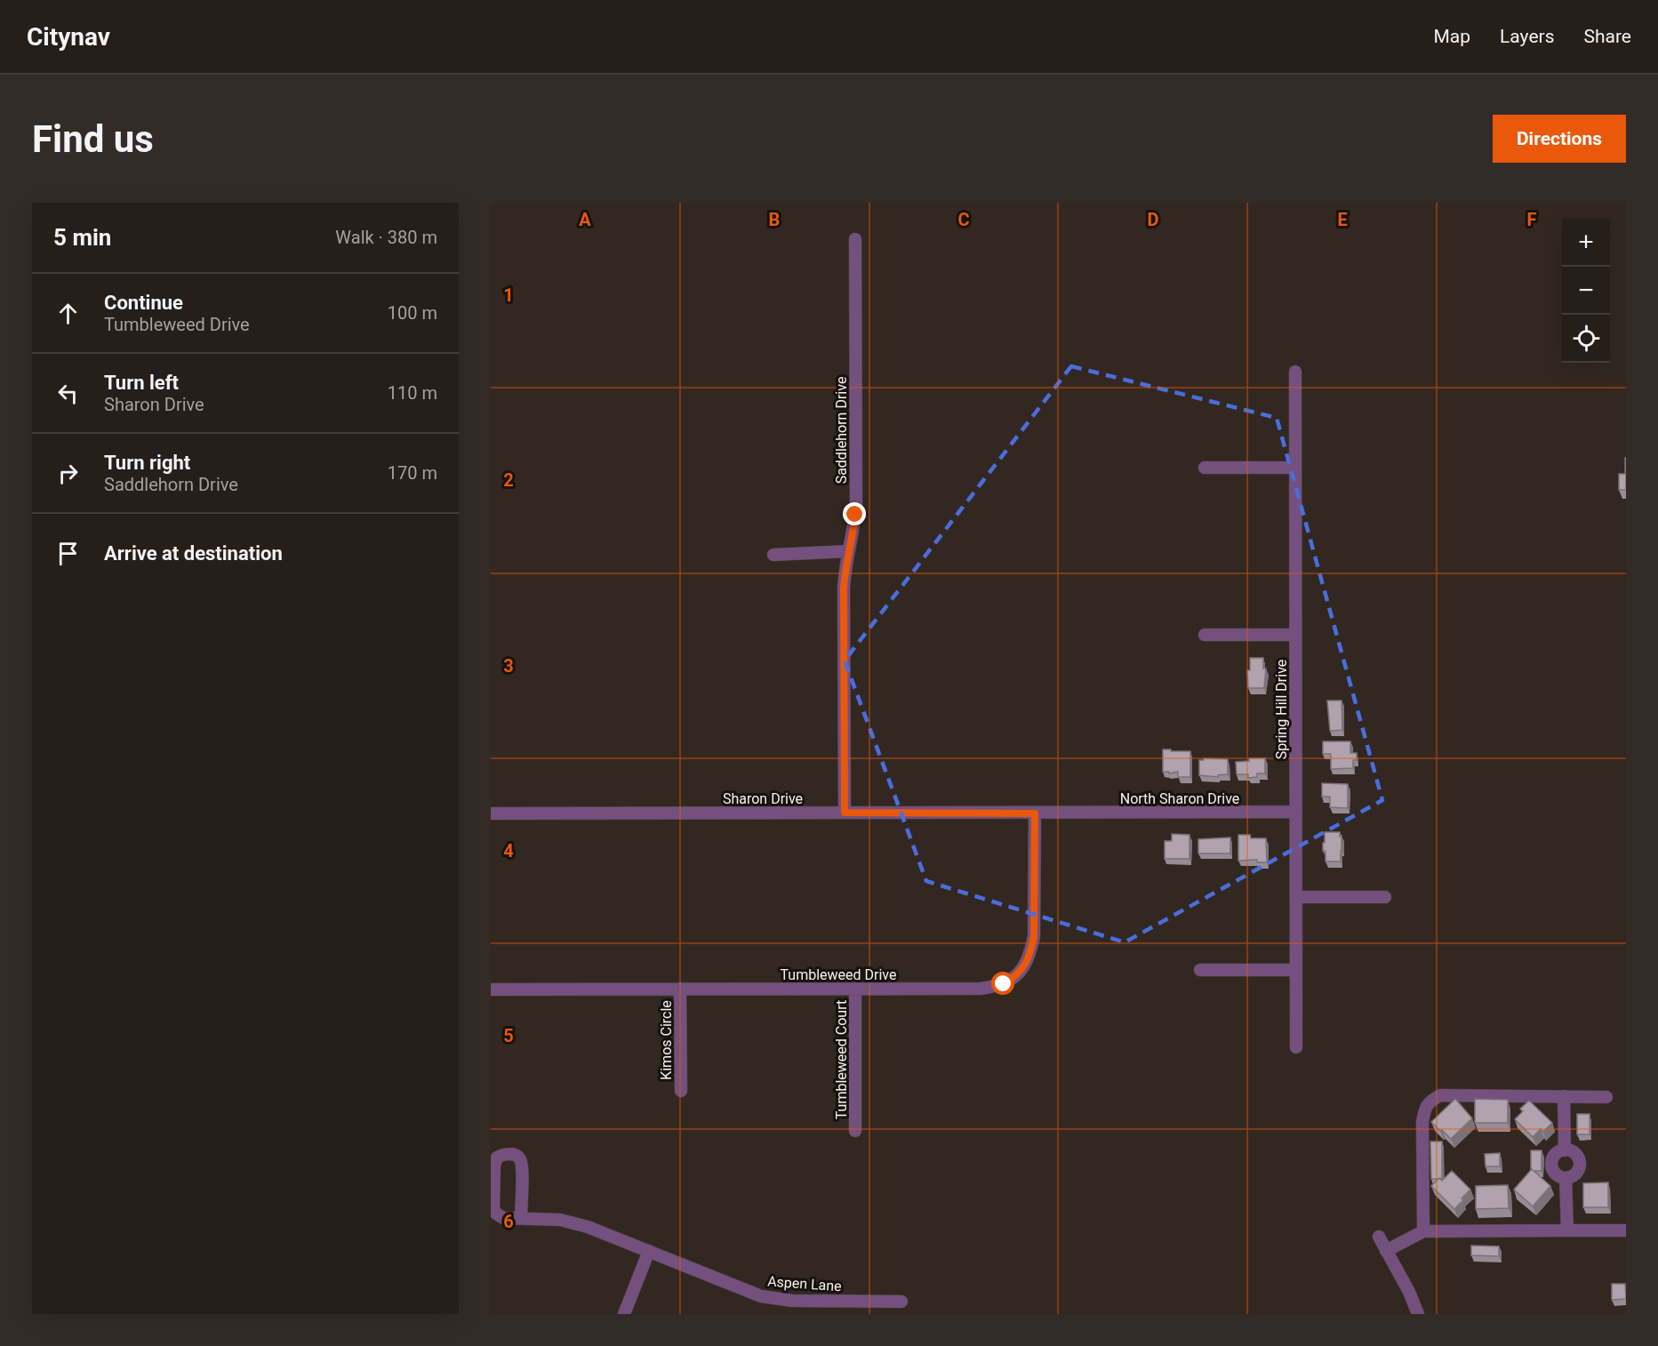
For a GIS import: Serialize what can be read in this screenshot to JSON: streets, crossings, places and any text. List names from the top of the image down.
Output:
{
  "streets": {
    "street": [
      "Saddlehorn Drive",
      "Spring Hill Drive",
      "Sharon Drive",
      "North Sharon Drive",
      "Tumbleweed Drive",
      "Kimos Circle",
      "Tumbleweed Court",
      "Aspen Lane"
    ]
  },
  "crossings": [
    ["Saddlehorn Drive", "Sharon Drive"],
    ["Spring Hill Drive", "North Sharon Drive"],
    ["Sharon Drive", "North Sharon Drive"],
    ["Sharon Drive", "Tumbleweed Drive"],
    ["North Sharon Drive", "Tumbleweed Drive"],
    ["Tumbleweed Drive", "Kimos Circle"],
    ["Tumbleweed Drive", "Tumbleweed Court"]
  ],
  "page": {
    "header": "Citynav",
    "nav": ["Map", "Layers", "Share"],
    "buttons": "Directions",
    "title": "Find us",
    "heading": ["5 min", "Walk · 380 m"],
    "map_buttons": ["+", "−"],
    "list": [
      ["Continue", "Tumbleweed Drive", "100 m"],
      ["Turn left", "Sharon Drive", "110 m"],
      ["Turn right", "Saddlehorn Drive", "170 m"],
      "Arrive at destination"
    ]
  },
  "grid": {
    "columns": [
      "A",
      "B",
      "C",
      "D",
      "E",
      "F"
    ],
    "rows": [
      "1",
      "2",
      "3",
      "4",
      "5",
      "6"
    ]
  }
}
